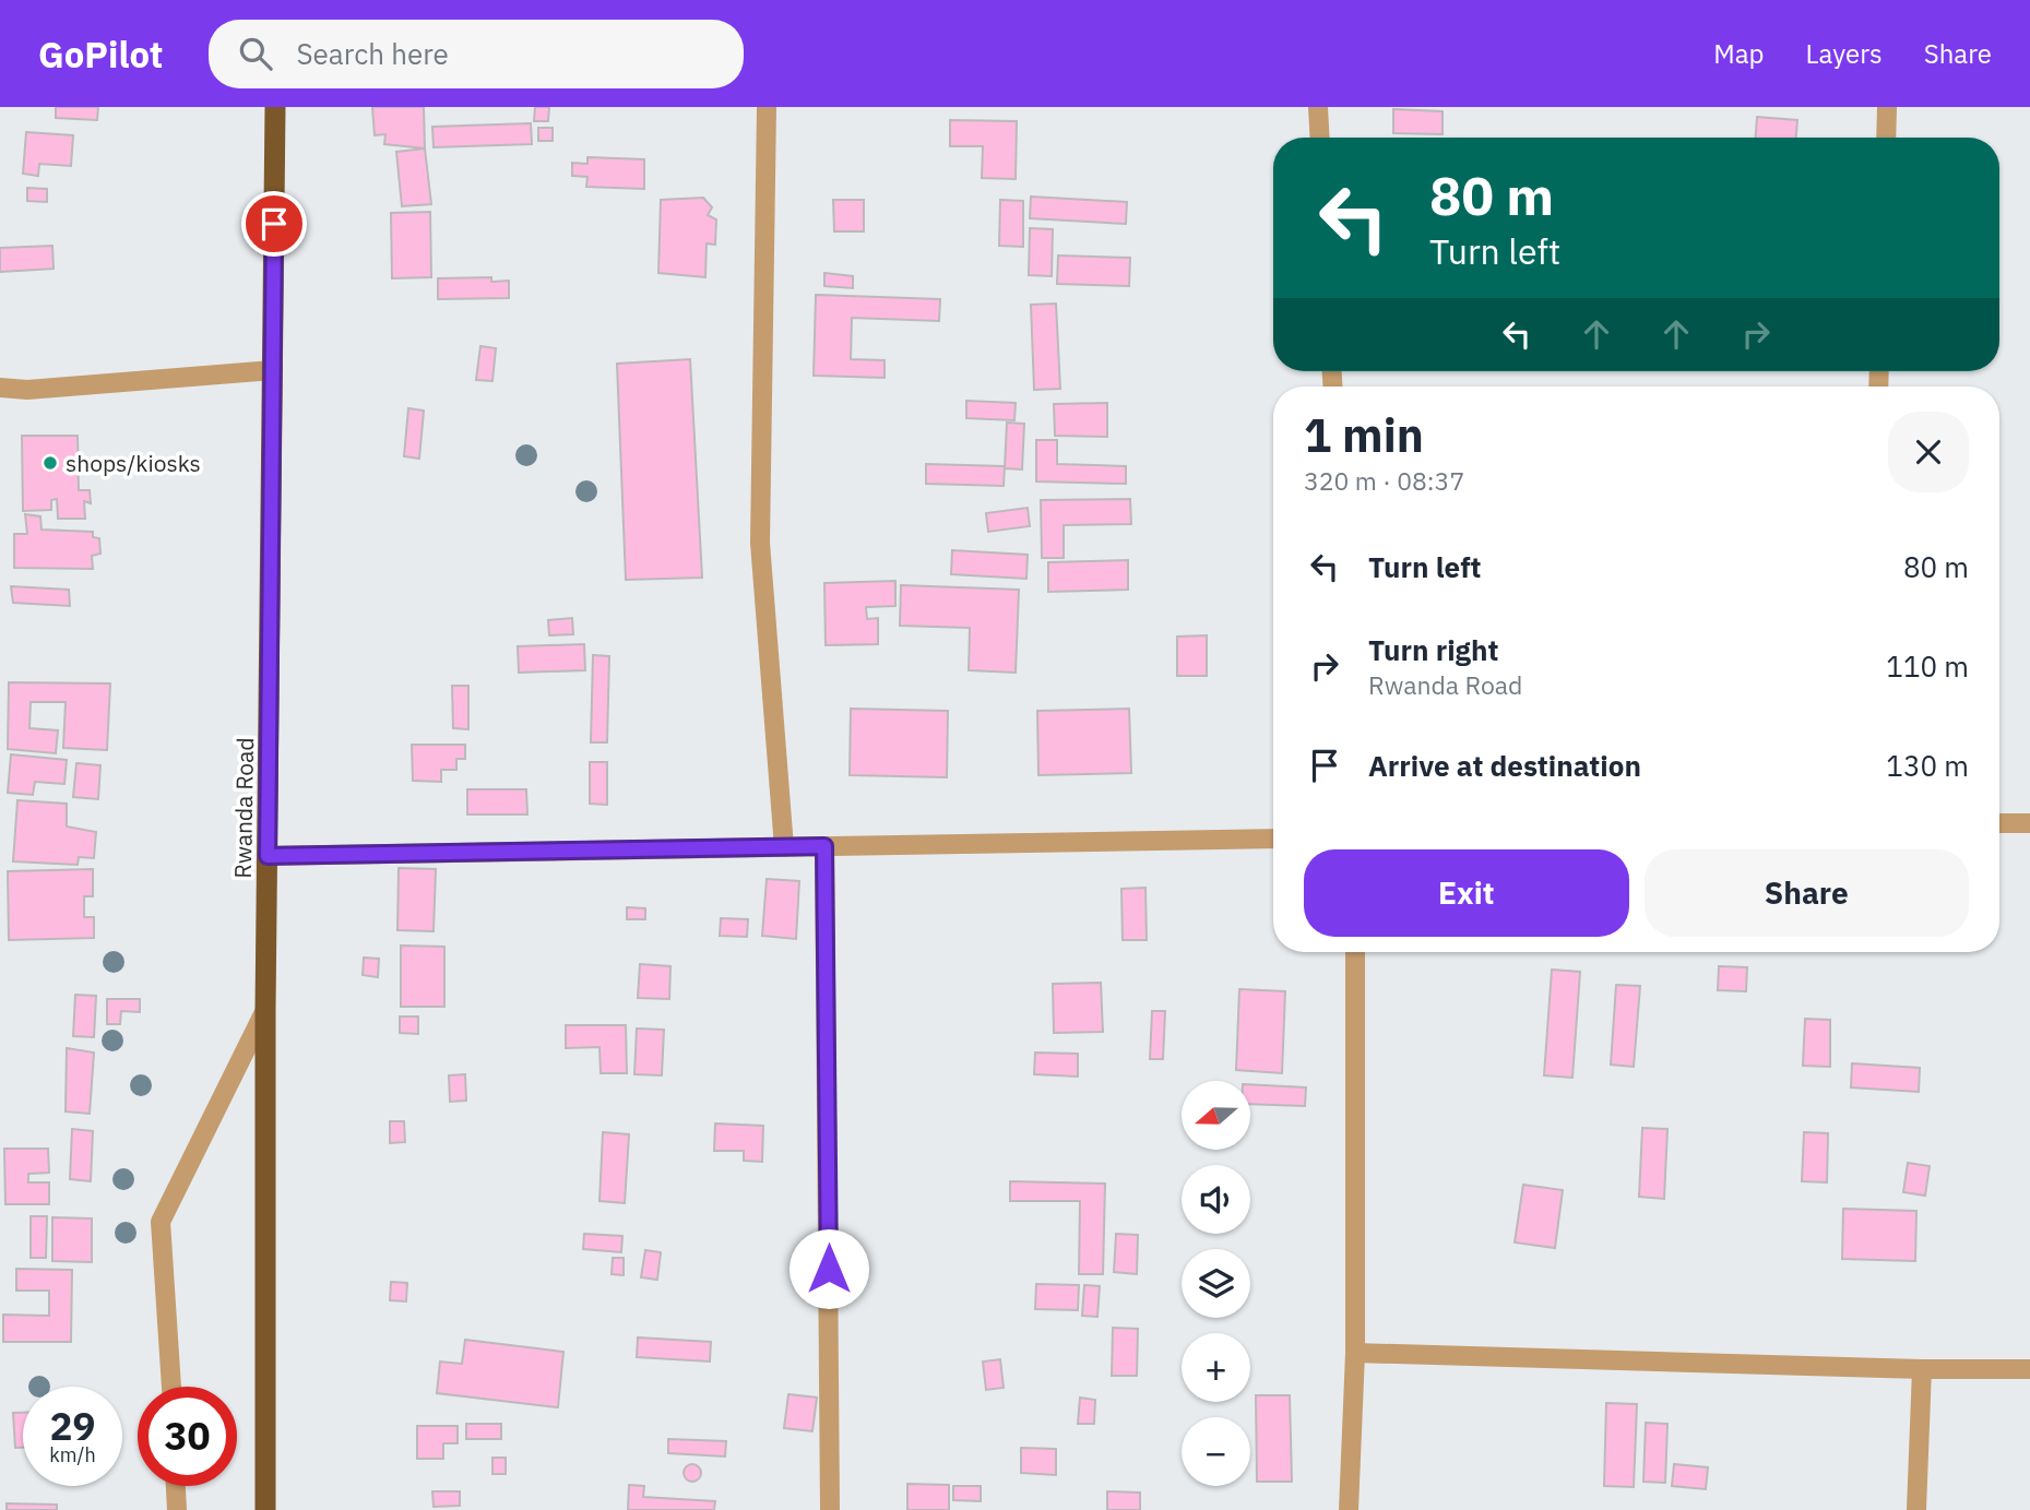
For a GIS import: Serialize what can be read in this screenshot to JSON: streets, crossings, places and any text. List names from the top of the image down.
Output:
{
  "streets": {
    "highway": ["Rwanda Road"]
  },
  "places": ["shops/kiosks"],
  "north": "left",
  "page": {
    "header": "GoPilot",
    "search": "Search here",
    "nav": ["Map", "Layers", "Share"],
    "turn": ["80 m", "Turn left"],
    "heading": ["1 min", "320 m · 08:37"],
    "list": [
      {
        "name": "Turn left",
        "value": "80 m"
      },
      {
        "name": "Turn right",
        "note": "Rwanda Road",
        "value": "110 m"
      },
      {
        "name": "Arrive at destination",
        "value": "130 m"
      }
    ],
    "buttons": ["Exit", "Share"],
    "map_buttons": ["+", "−"],
    "speed": "29 km/h",
    "limit": "30"
  }
}
